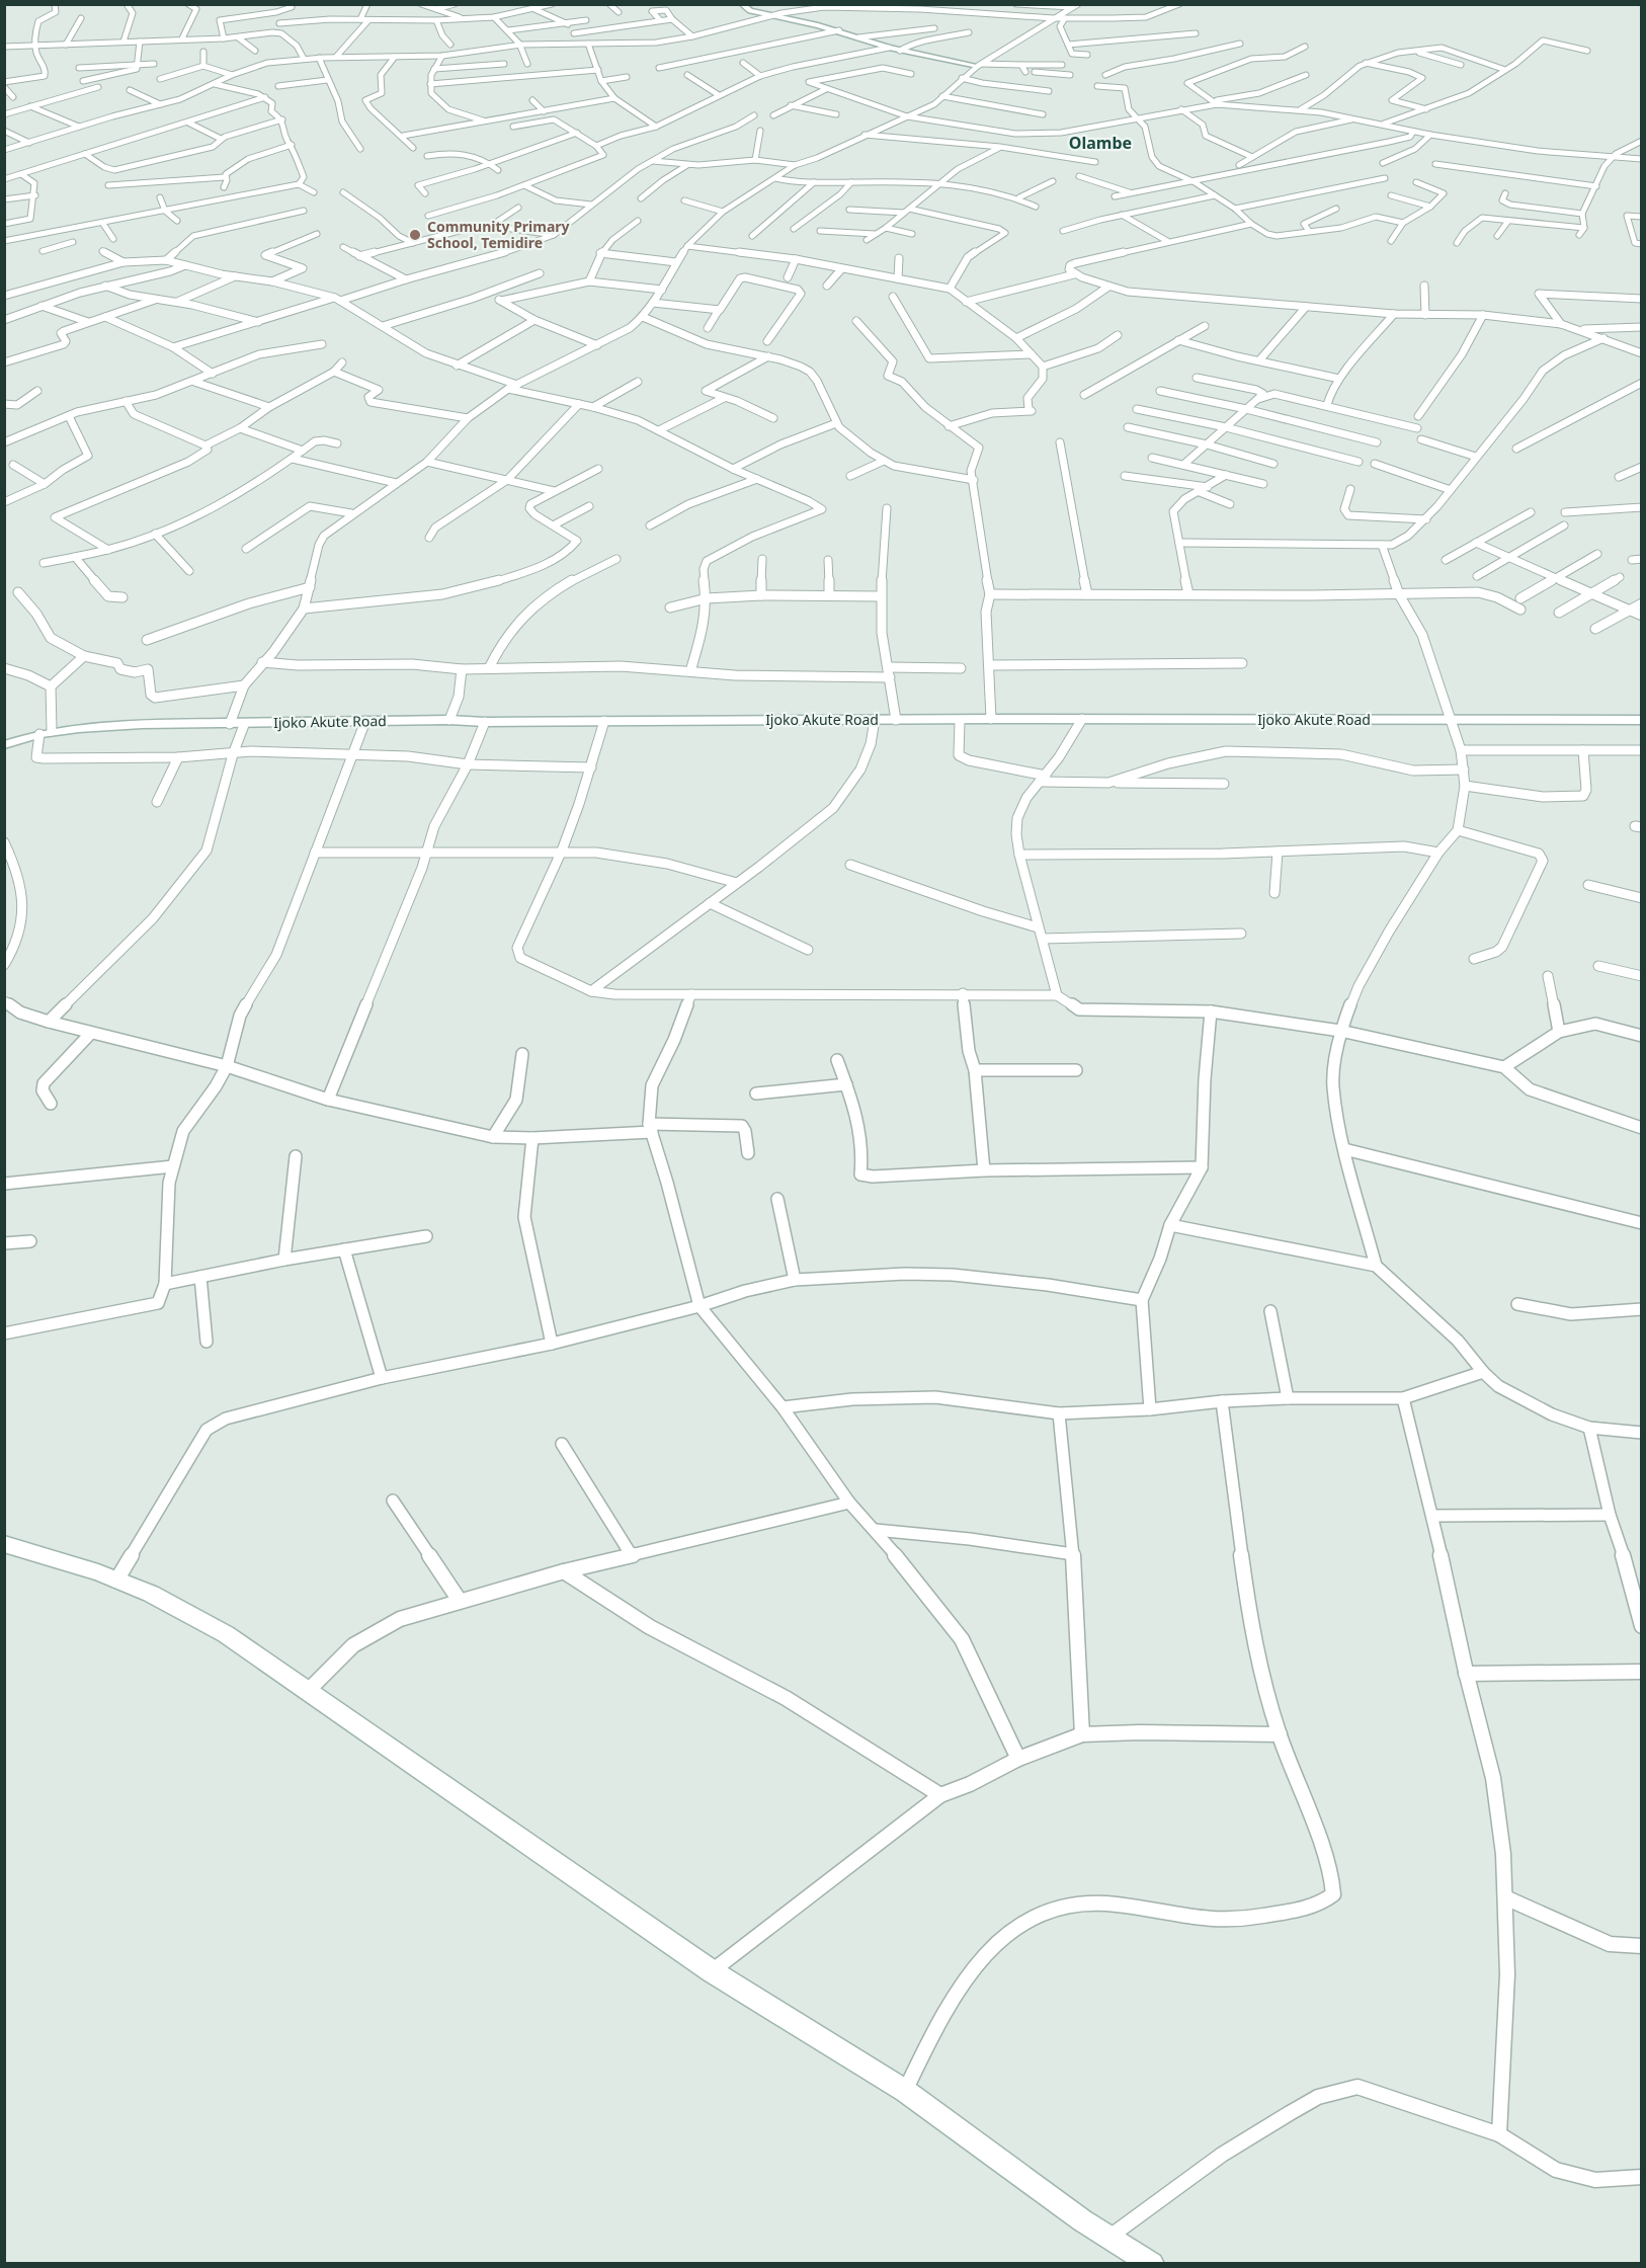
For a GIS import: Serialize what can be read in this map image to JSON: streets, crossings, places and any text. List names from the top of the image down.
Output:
{
  "streets": {
    "main road": ["Ijoko Akute Road"]
  },
  "districts": ["Olambe"],
  "places": ["Community Primary School, Temidire"]
}
